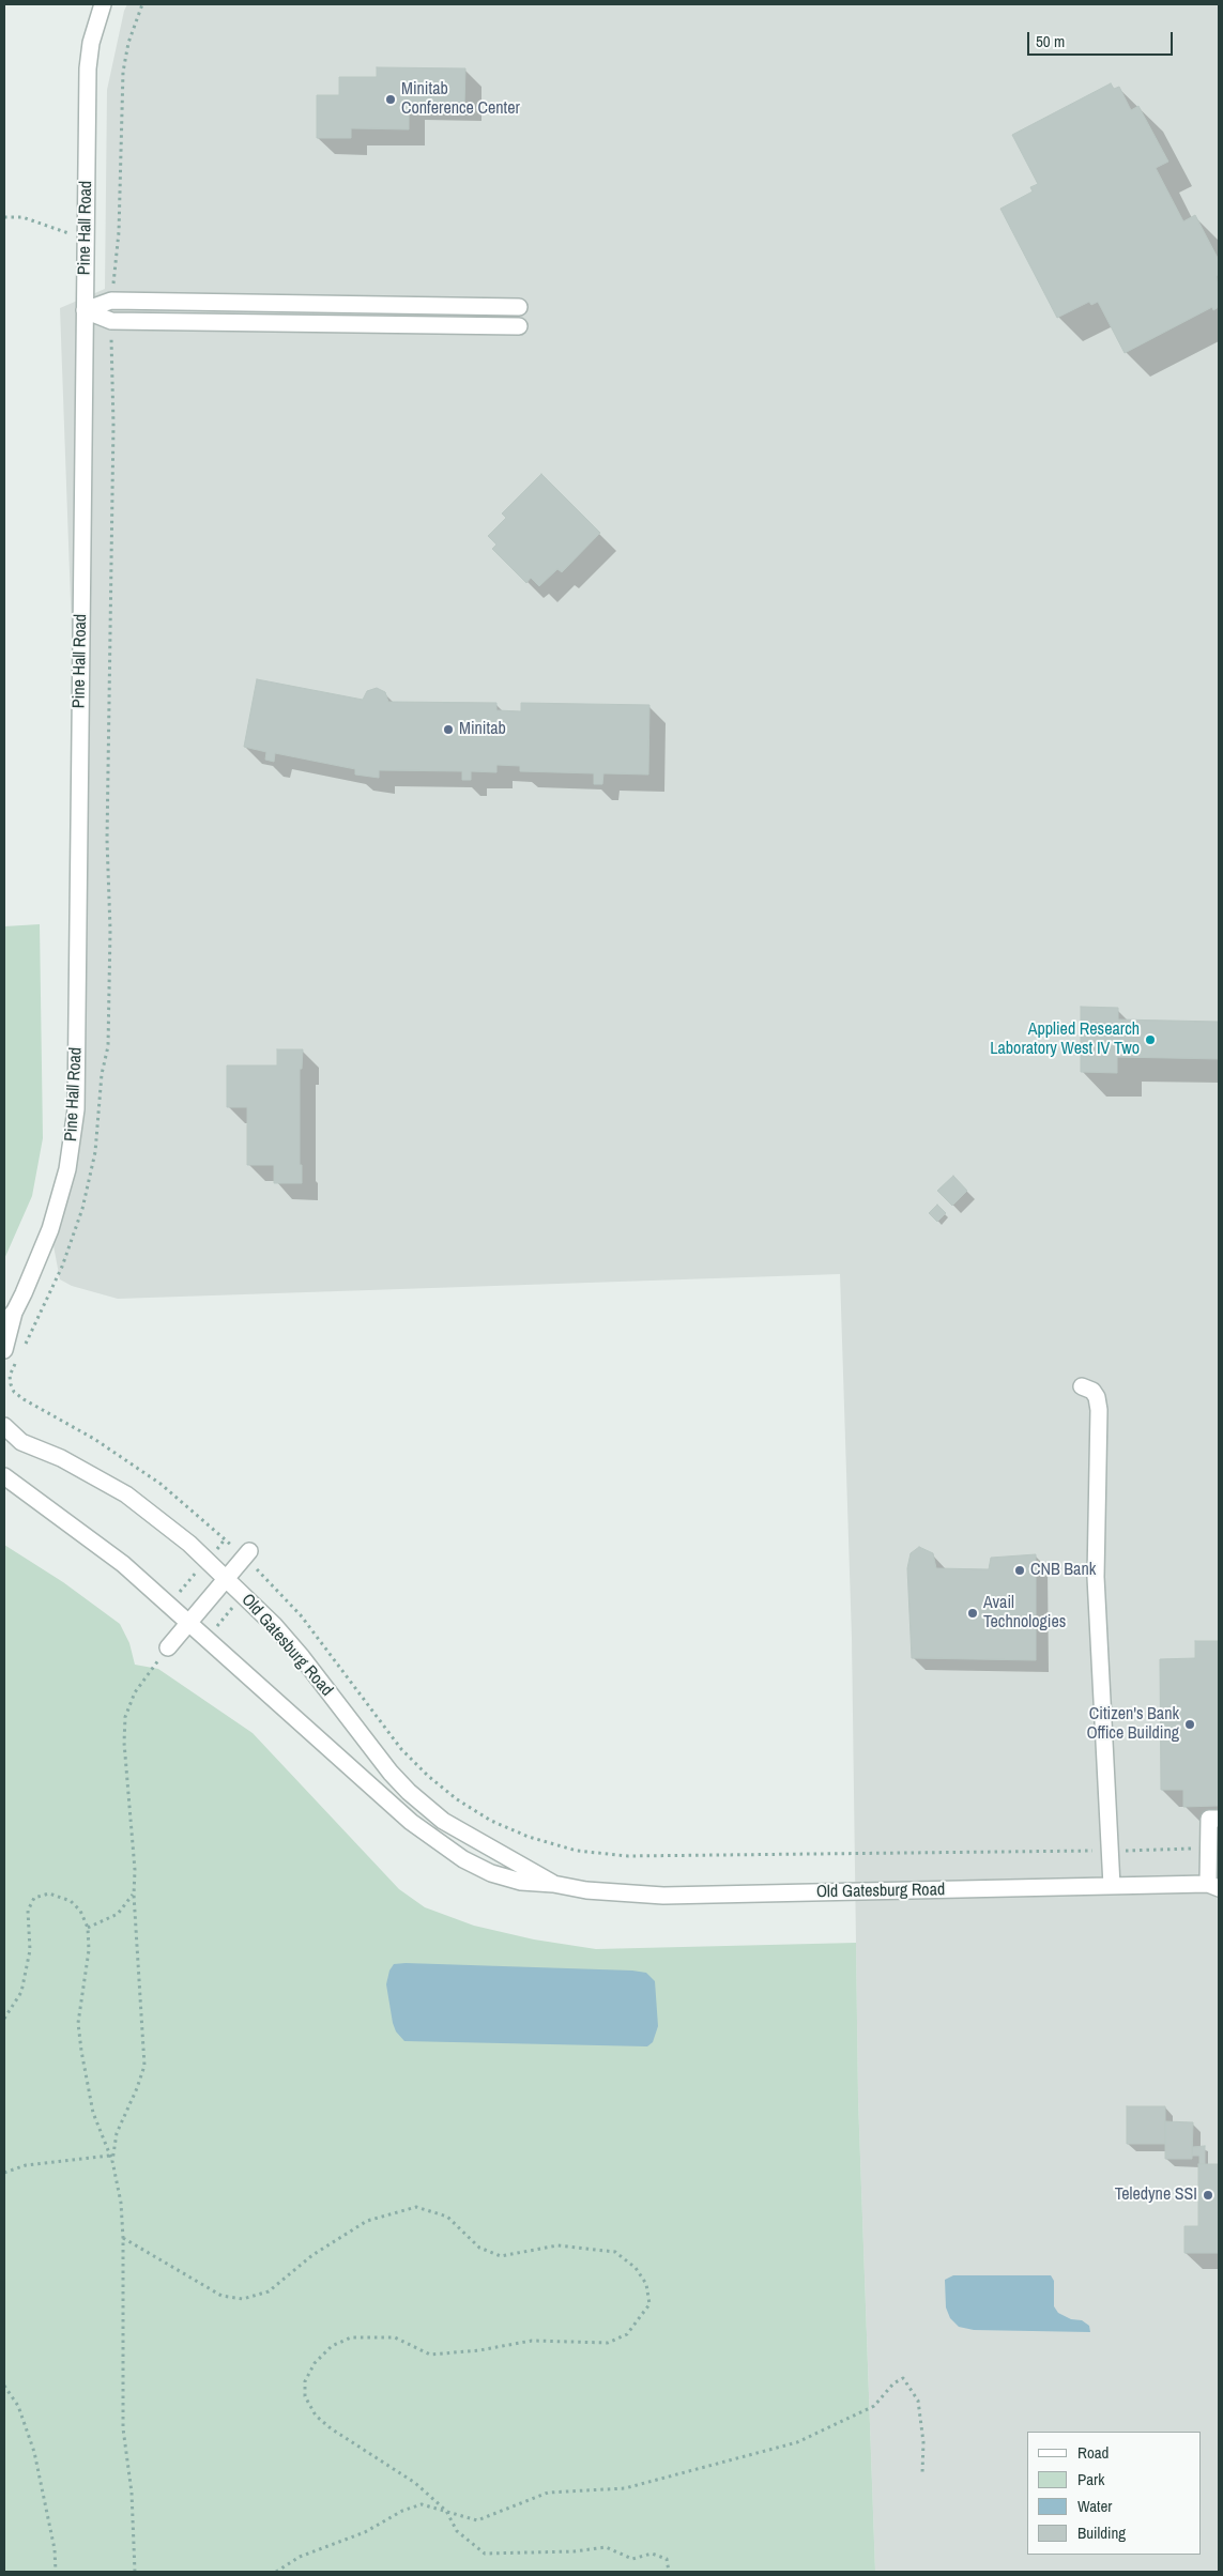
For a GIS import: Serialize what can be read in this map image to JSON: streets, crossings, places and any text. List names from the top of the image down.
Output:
{
  "streets": {
    "street": ["Pine Hall Road", "Old Gatesburg Road"]
  },
  "places": [
    "Minitab Conference Center",
    "Minitab",
    "Applied Research Laboratory West IV Two",
    "CNB Bank",
    "Avail Technologies",
    "Citizen's Bank Office Building",
    "Teledyne SSI"
  ],
  "legend": [
    "Road",
    "Park",
    "Water",
    "Building"
  ],
  "scale_bar": "50 m"
}
